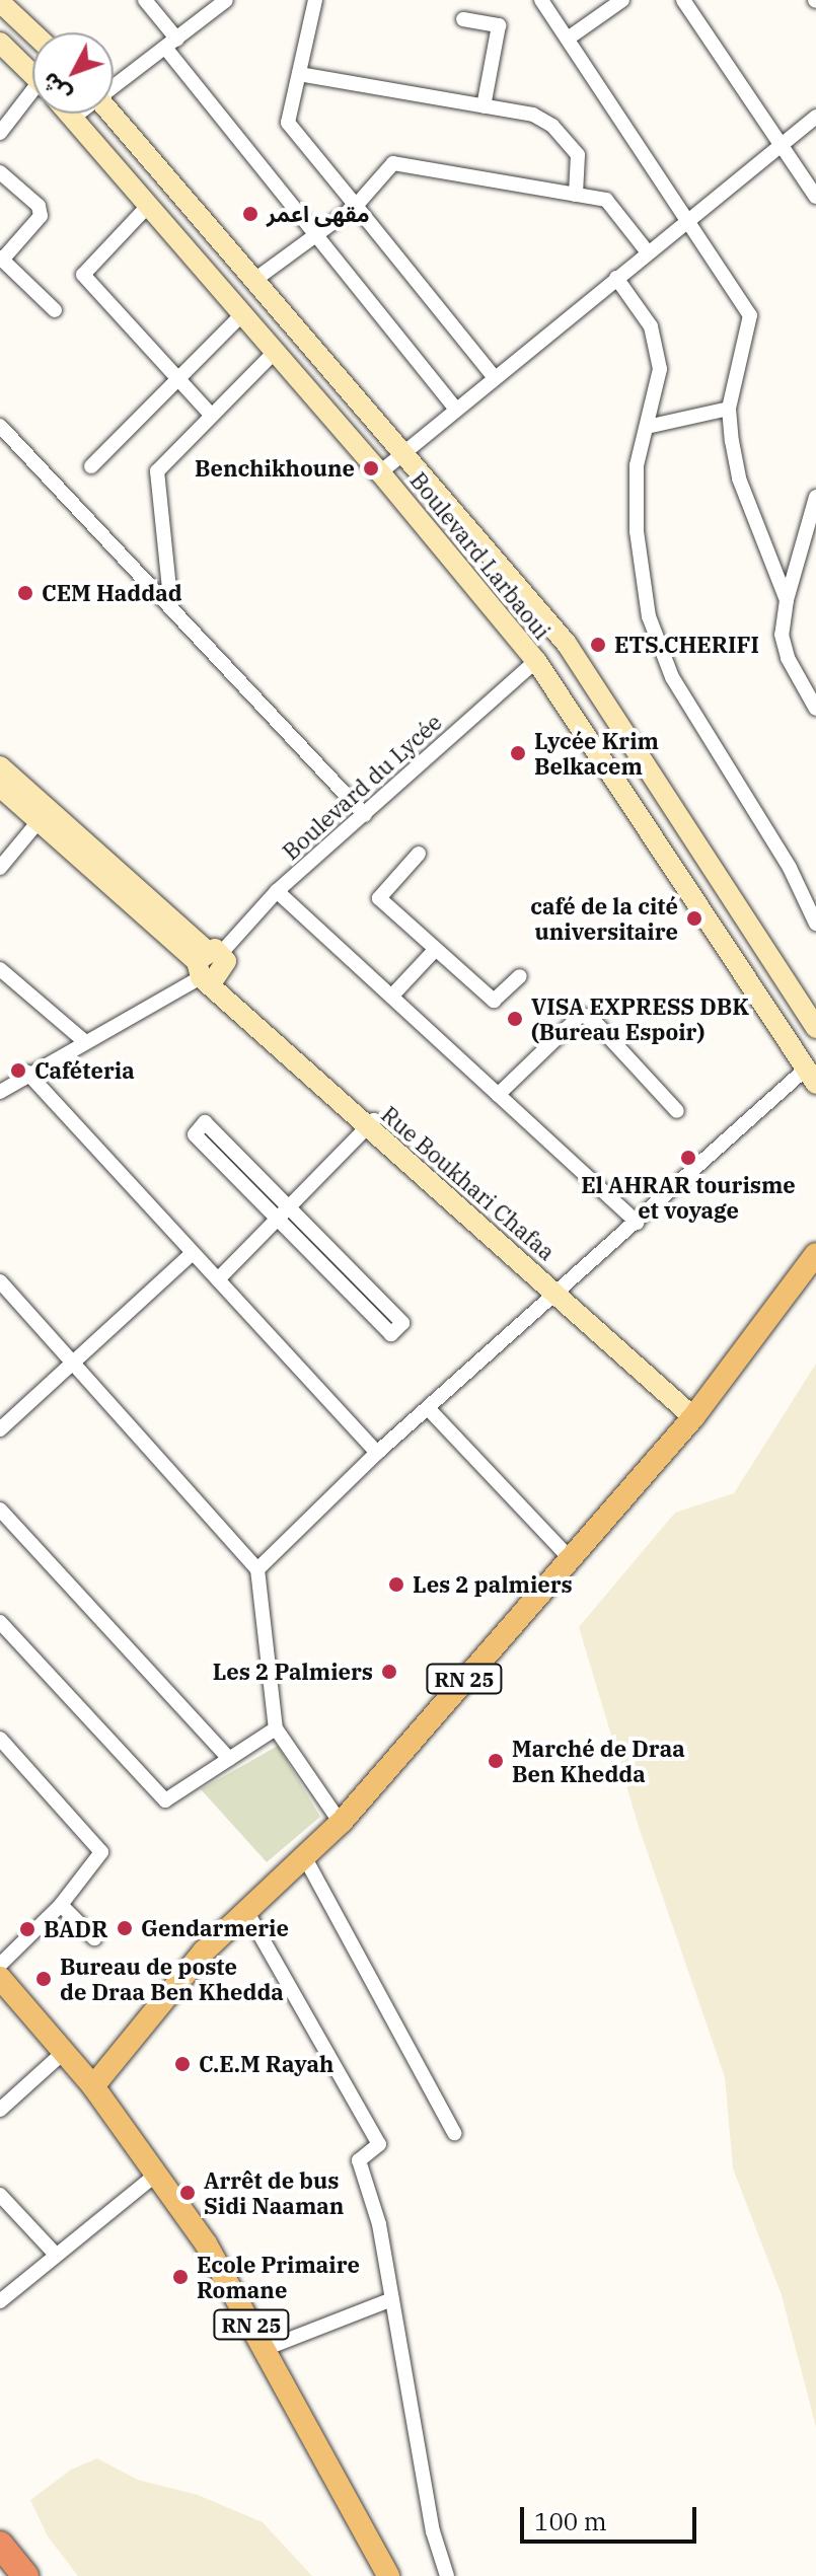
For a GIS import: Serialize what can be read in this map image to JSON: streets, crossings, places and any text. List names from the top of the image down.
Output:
{
  "streets": {
    "main road": ["Boulevard Larbaoui", "Rue Boukhari Chafaa", "RN 25"],
    "street": ["Boulevard du Lycée"]
  },
  "crossings": [
    ["Boulevard Larbaoui", "Boulevard du Lycée"],
    ["Boulevard du Lycée", "Rue Boukhari Chafaa"],
    ["Rue Boukhari Chafaa", "RN 25"]
  ],
  "places": [
    "مقهى اعمر",
    "Benchikhoune",
    "CEM Haddad",
    "ETS.CHERIFI",
    "Lycée Krim Belkacem",
    "café de la cité universitaire",
    "VISA EXPRESS DBK (Bureau Espoir)",
    "Caféteria",
    "El AHRAR tourisme et voyage",
    "Les 2 palmiers",
    "Les 2 Palmiers",
    "Marché de Draa Ben Khedda",
    "Gendarmerie",
    "BADR",
    "Bureau de poste de Draa Ben Khedda",
    "C.E.M Rayah",
    "Arrêt de bus Sidi Naaman",
    "Ecole Primaire Romane"
  ],
  "scale_bar": "100 m",
  "north": "bottom left"
}
